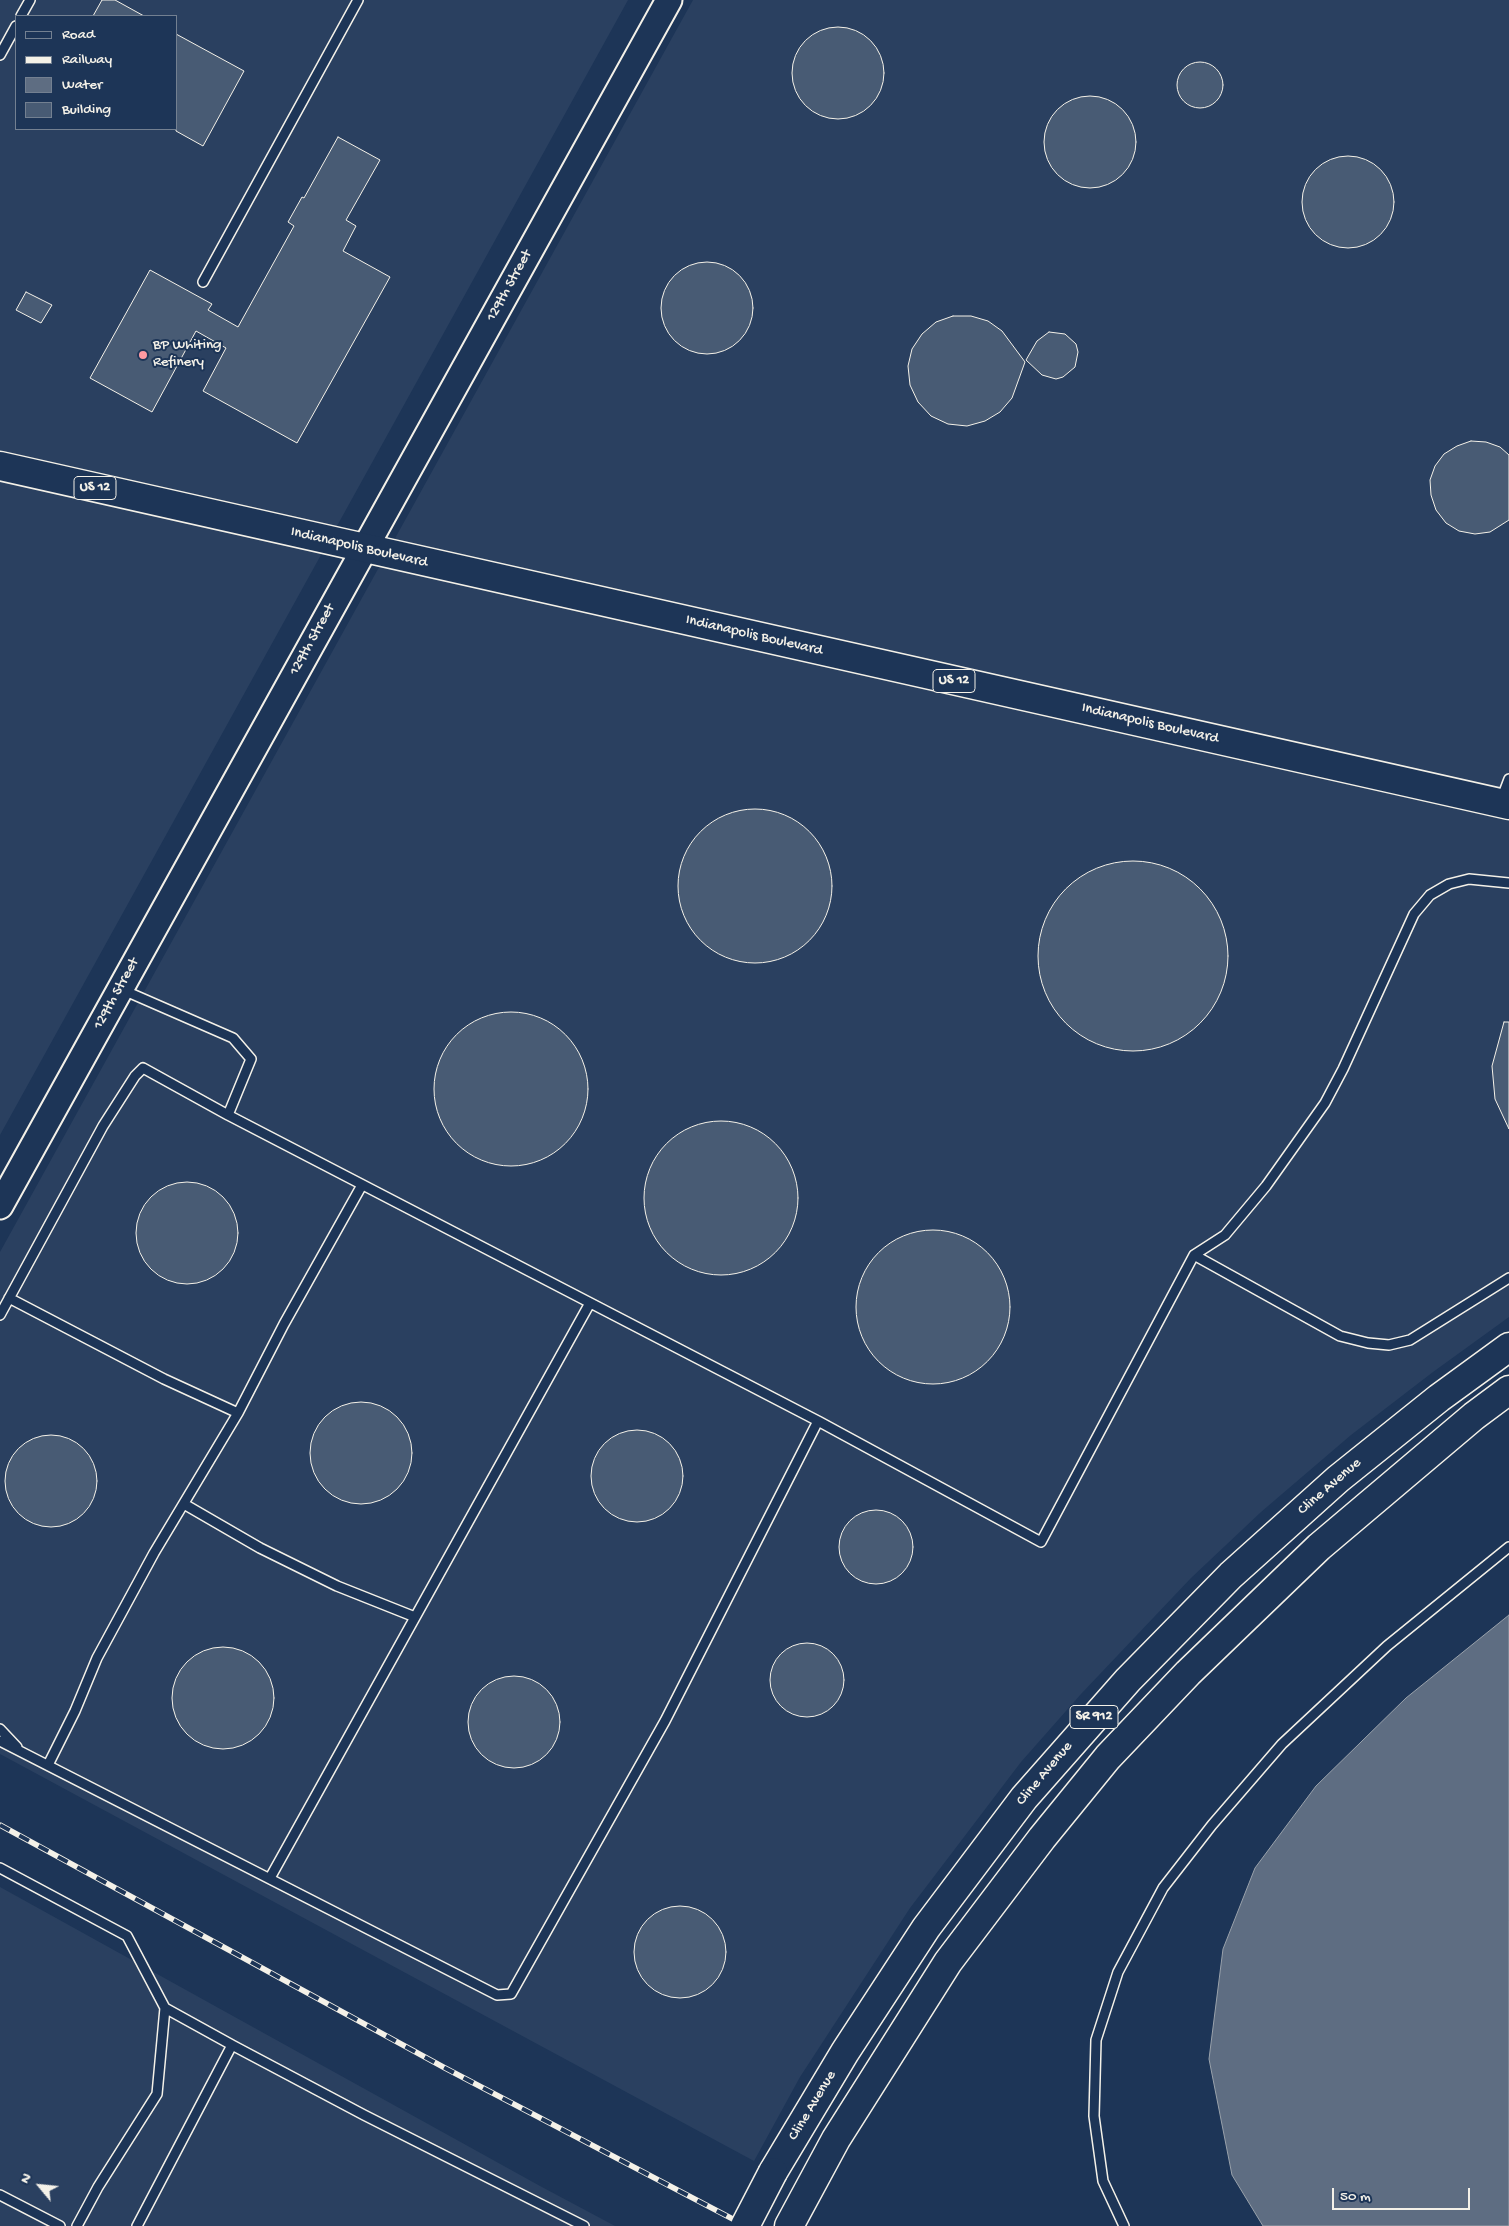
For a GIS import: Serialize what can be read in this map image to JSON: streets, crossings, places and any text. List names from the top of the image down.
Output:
{
  "streets": {
    "main road": [
      "129th Street",
      "US 12",
      "Indianapolis Boulevard",
      "Cline Avenue",
      "SR 912"
    ]
  },
  "crossings": [
    ["129th Street", "Indianapolis Boulevard"]
  ],
  "places": ["BP Whiting Refinery"],
  "legend": [
    "Road",
    "Railway",
    "Water",
    "Building"
  ],
  "scale_bar": "50 m",
  "north": "top left"
}
